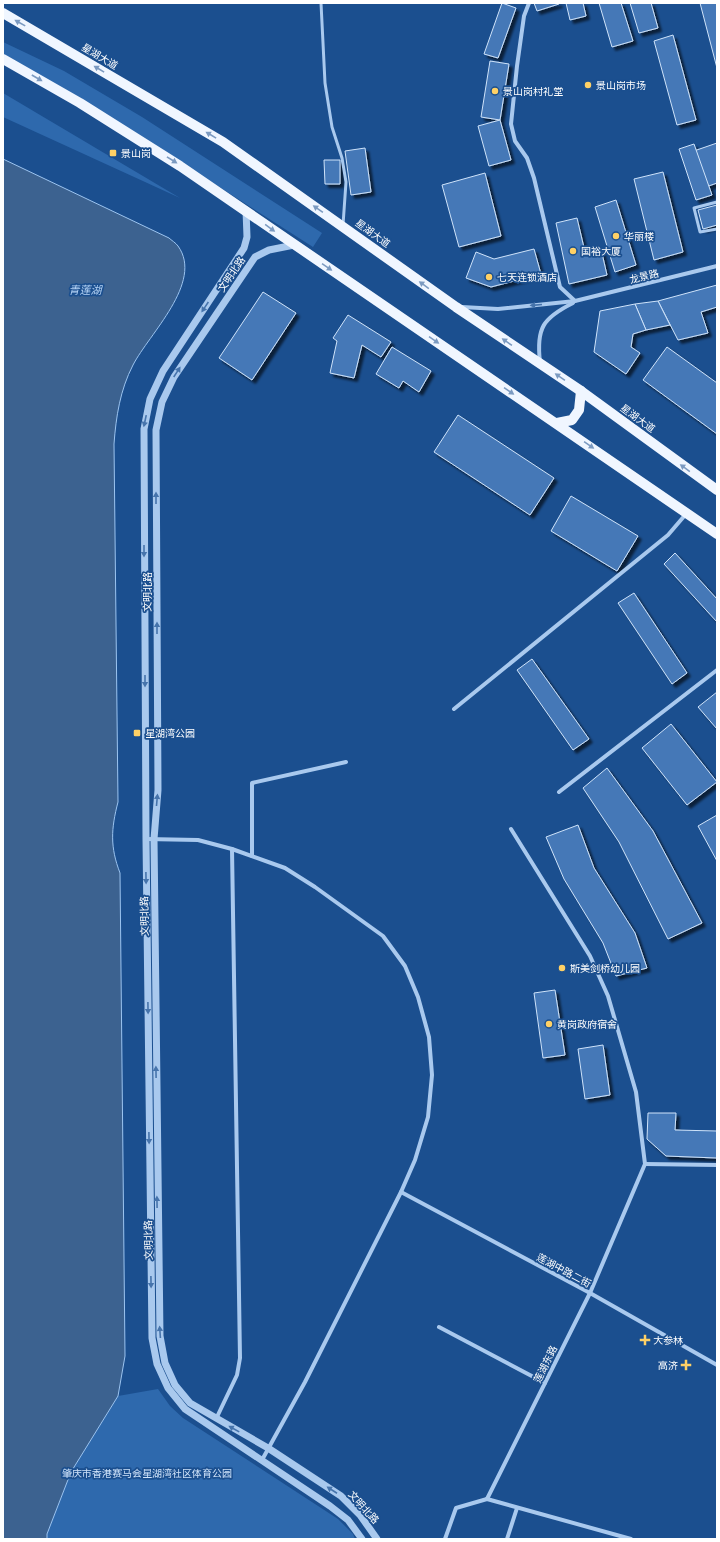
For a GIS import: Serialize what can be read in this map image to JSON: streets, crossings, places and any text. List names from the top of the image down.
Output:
{
  "streets": {
    "main road": ["星湖大道"],
    "street": [
      "文明北路",
      "龙景路",
      "莲湖中路二街",
      "莲湖东路"
    ]
  },
  "crossings": [
    ["莲湖中路二街", "莲湖东路"]
  ],
  "water": ["青莲湖"],
  "parks": ["肇庆市香港赛马会星湖湾社区体育公园"],
  "places": {
    "other": [
      "景山岗市场",
      "景山岗村礼堂",
      "华丽楼",
      "国裕大厦",
      "七天连锁酒店",
      "斯美剑桥幼儿园",
      "黄岗政府宿舍"
    ],
    "transit": ["景山岗", "星湖湾公园"],
    "health": ["大参林", "高济"]
  }
}
